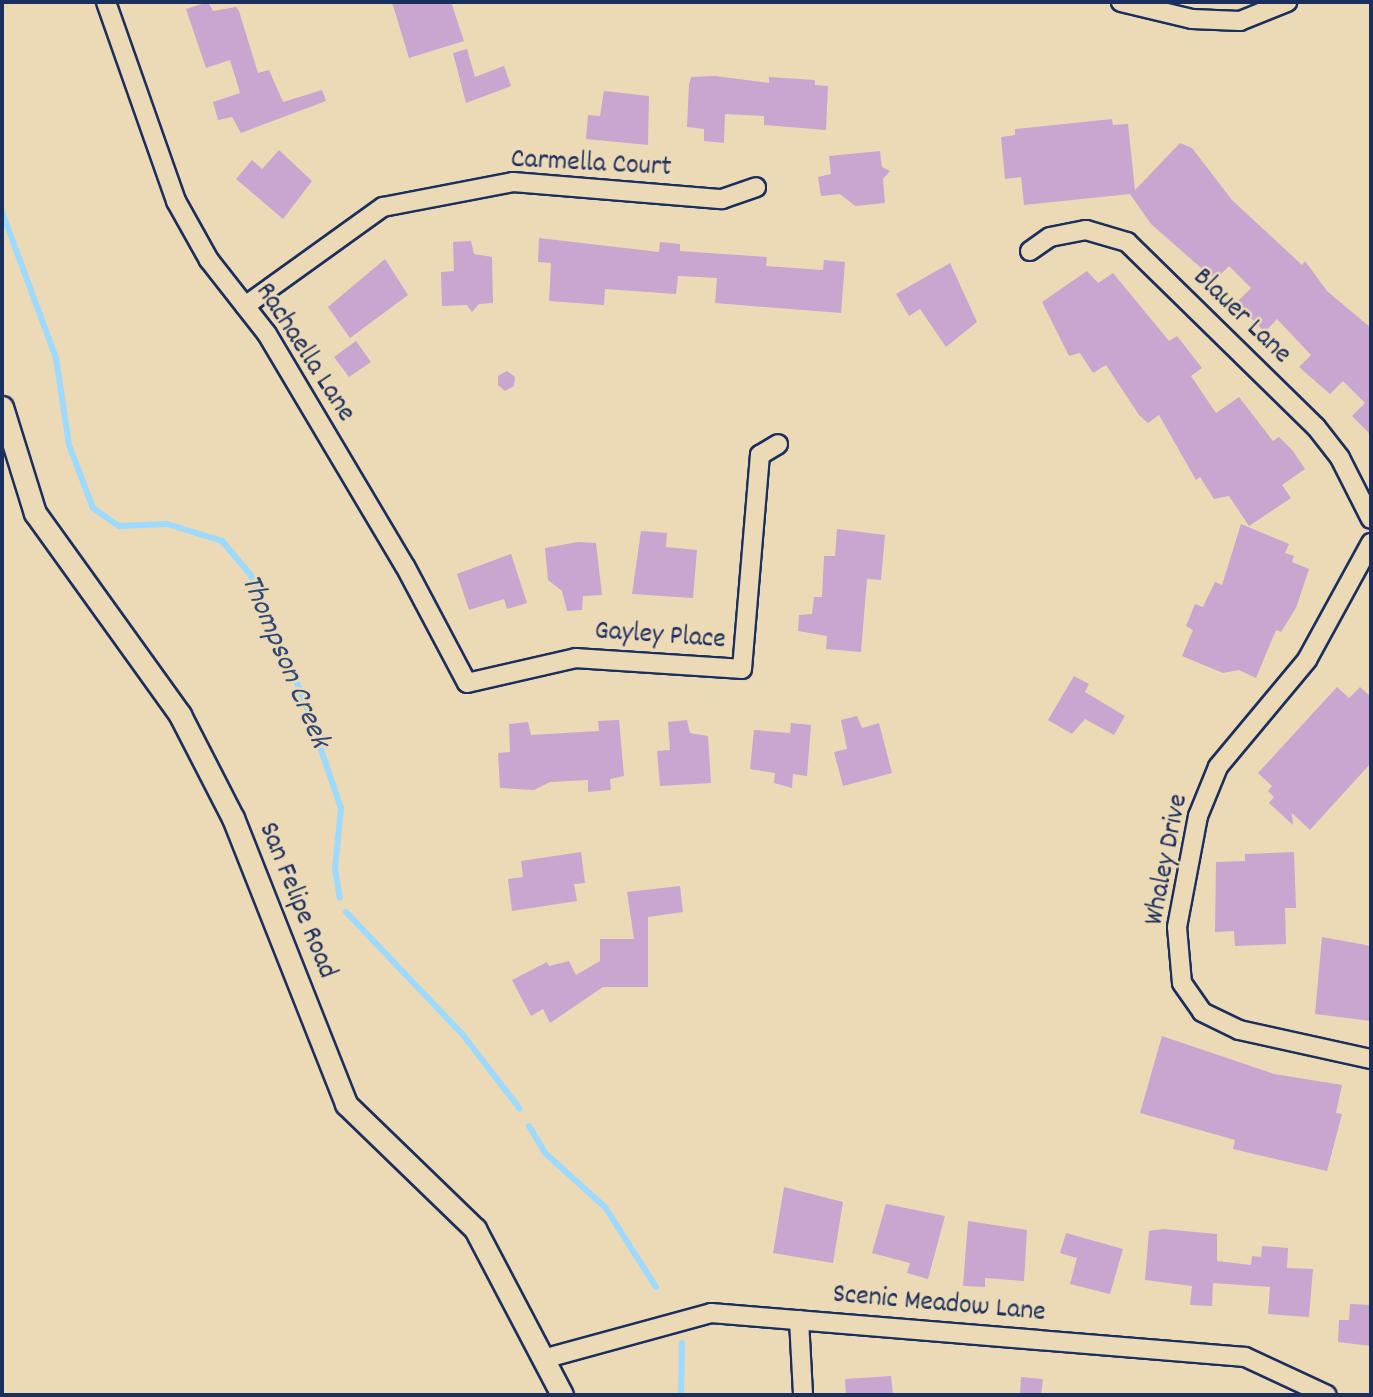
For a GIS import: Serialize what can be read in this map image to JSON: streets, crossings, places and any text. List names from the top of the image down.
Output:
{
  "streets": {
    "street": [
      "Carmella Court",
      "Blauer Lane",
      "Rachaella Lane",
      "Gayley Place",
      "Whaley Drive",
      "San Felipe Road",
      "Scenic Meadow Lane"
    ]
  },
  "crossings": [
    ["Carmella Court", "Rachaella Lane"],
    ["Rachaella Lane", "Gayley Place"],
    ["San Felipe Road", "Scenic Meadow Lane"]
  ],
  "water": ["Thompson Creek"]
}
